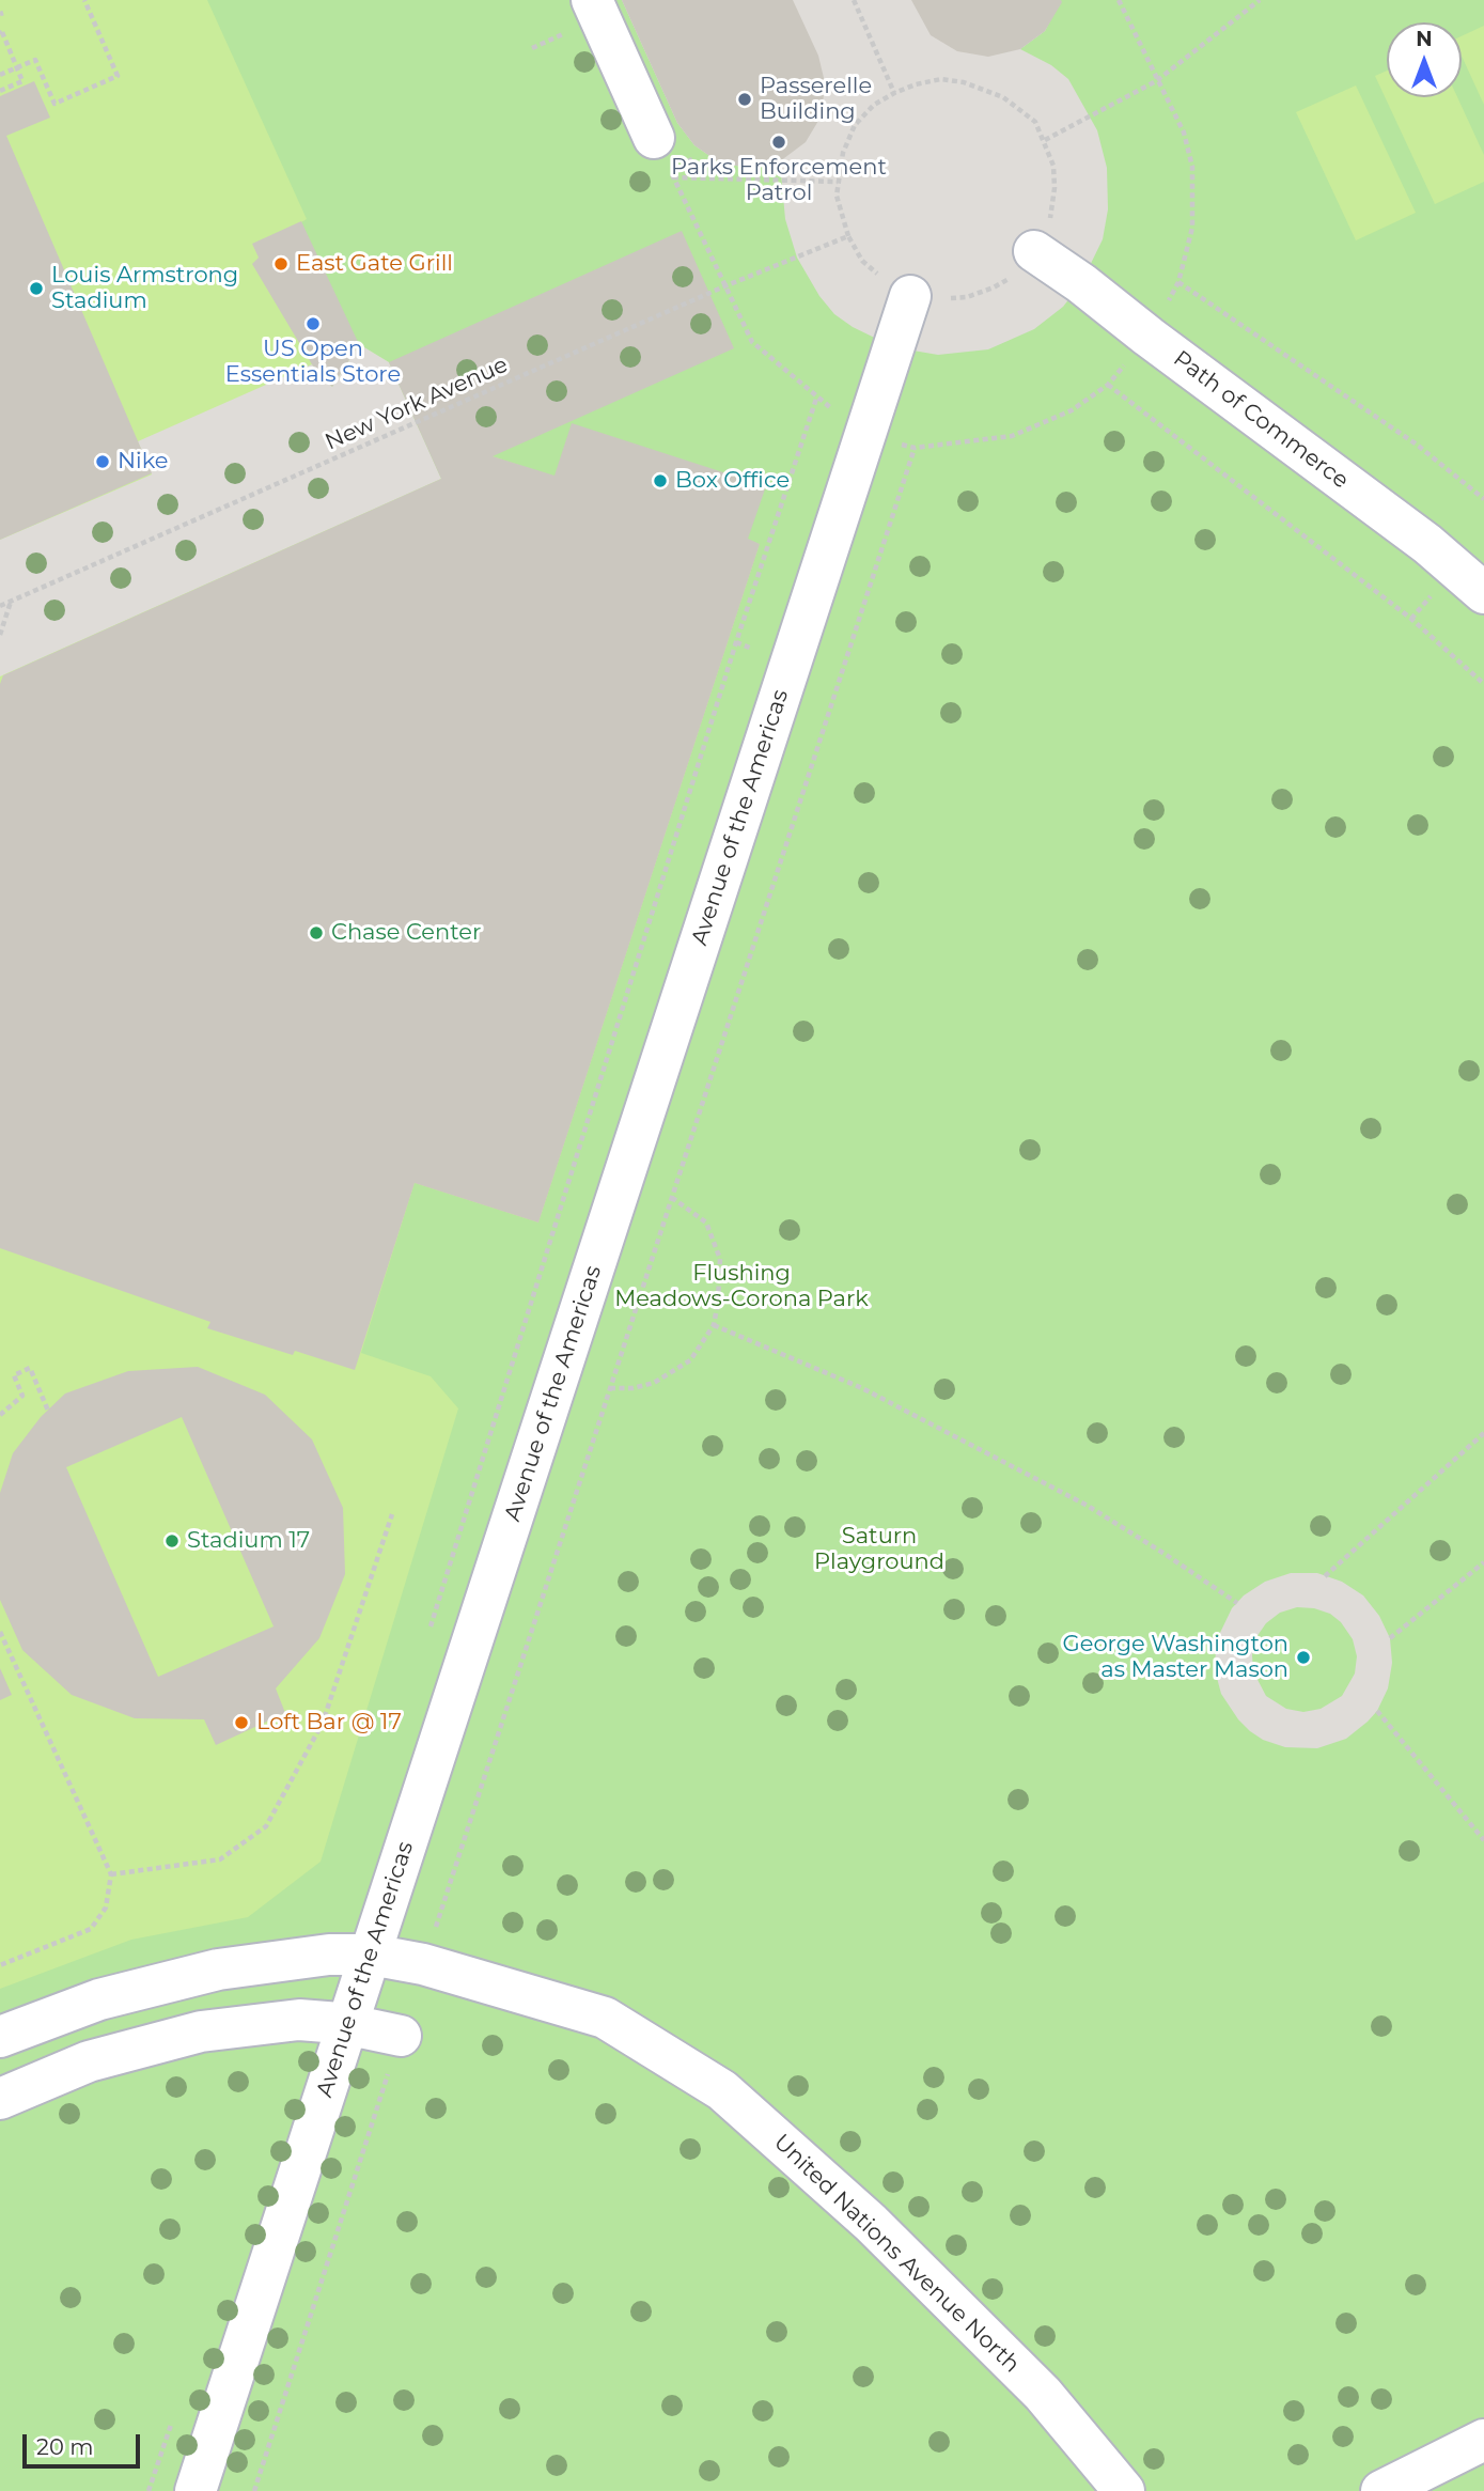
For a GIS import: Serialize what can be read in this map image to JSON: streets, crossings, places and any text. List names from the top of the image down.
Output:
{
  "streets": {
    "street": ["Path of Commerce", "Avenue of the Americas", "United Nations Avenue North"],
    "path": ["New York Avenue"]
  },
  "crossings": [
    ["New York Avenue", "Path of Commerce"],
    ["New York Avenue", "Avenue of the Americas"],
    ["Path of Commerce", "Avenue of the Americas"],
    ["Avenue of the Americas", "United Nations Avenue North"]
  ],
  "parks": ["Flushing Meadows-Corona Park", "Saturn Playground"],
  "places": [
    "Passerelle Building",
    "Parks Enforcement Patrol",
    "East Gate Grill",
    "Louis Armstrong Stadium",
    "US Open Essentials Store",
    "Nike",
    "Box Office",
    "Chase Center",
    "Stadium 17",
    "George Washington as Master Mason",
    "Loft Bar @ 17"
  ],
  "scale_bar": "20 m",
  "north": "top"
}
